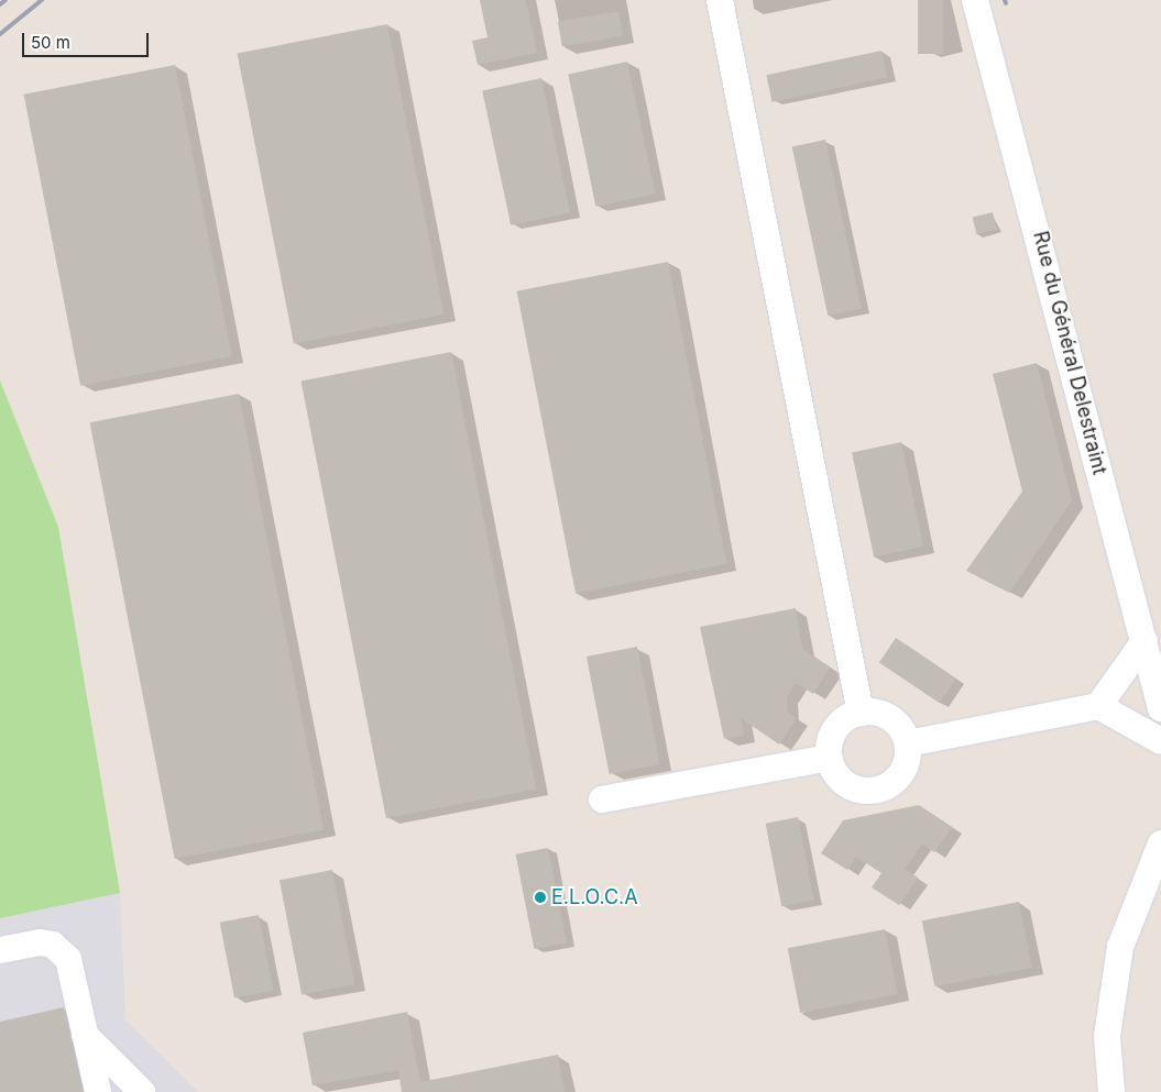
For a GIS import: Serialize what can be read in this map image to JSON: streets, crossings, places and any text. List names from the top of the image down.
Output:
{
  "streets": {
    "street": ["Rue du Général Delestraint"]
  },
  "places": ["E.L.O.C.A"],
  "scale_bar": "50 m"
}
